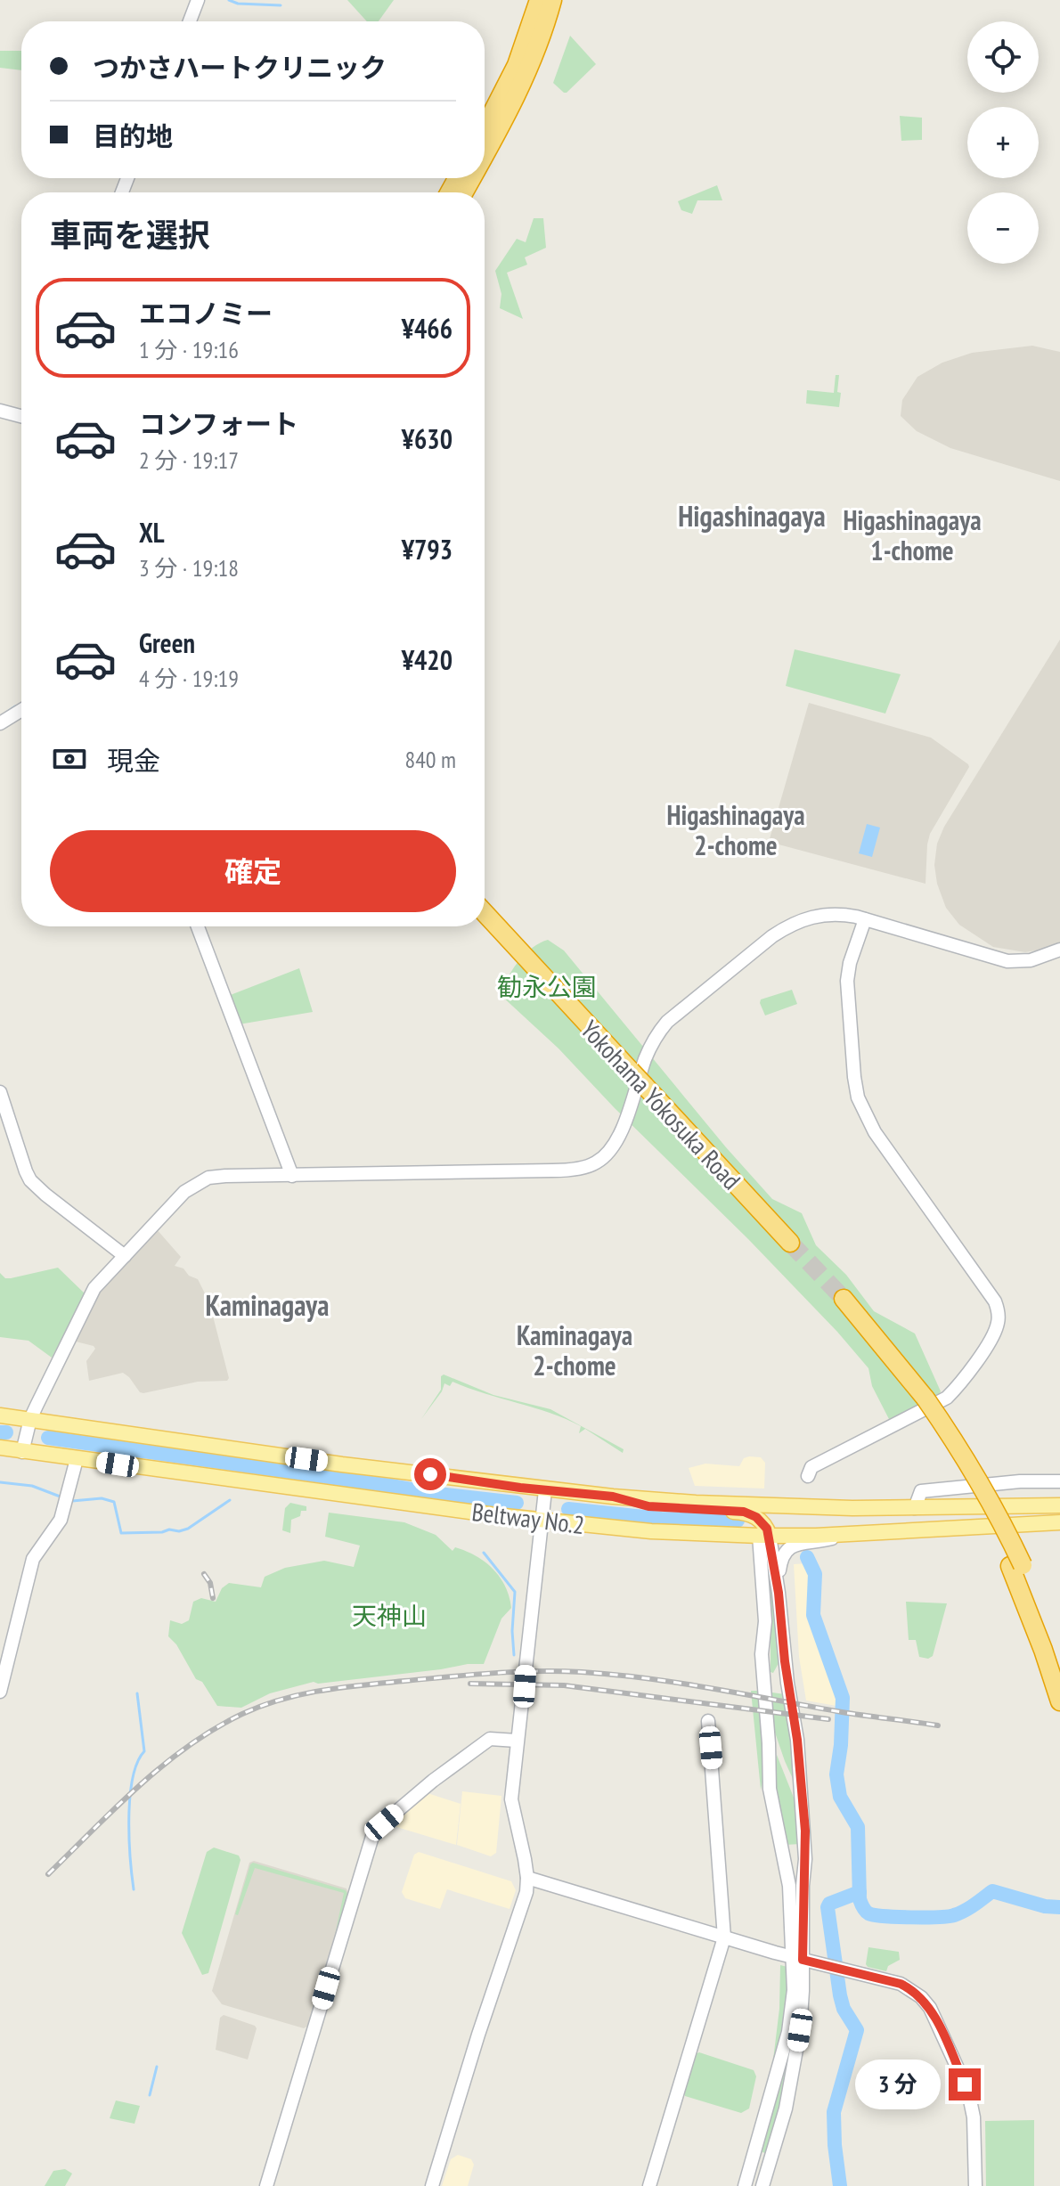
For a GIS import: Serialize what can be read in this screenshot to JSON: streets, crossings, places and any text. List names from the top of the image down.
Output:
{
  "streets": {
    "highway": ["Yokohama Yokosuka Road"],
    "main road": ["Beltway No.2"]
  },
  "districts": [
    "Higashinagaya",
    "Higashinagaya 1-chome",
    "Higashinagaya 2-chome",
    "Kaminagaya",
    "Kaminagaya 2-chome"
  ],
  "parks": ["勧永公園", "天神山"],
  "page": {
    "map_buttons": ["+", "−"],
    "banner": ["つかさハートクリニック", "目的地"],
    "heading": "車両を選択",
    "list": [
      {
        "name": "エコノミー",
        "note": "1 分 · 19:16",
        "value": "¥466"
      },
      {
        "name": "コンフォート",
        "note": "2 分 · 19:17",
        "value": "¥630"
      },
      {
        "name": "XL",
        "note": "3 分 · 19:18",
        "value": "¥793"
      },
      {
        "name": "Green",
        "note": "4 分 · 19:19",
        "value": "¥420"
      }
    ],
    "pay": ["現金", "840 m"],
    "buttons": "確定",
    "bubble": "3 分"
  }
}
